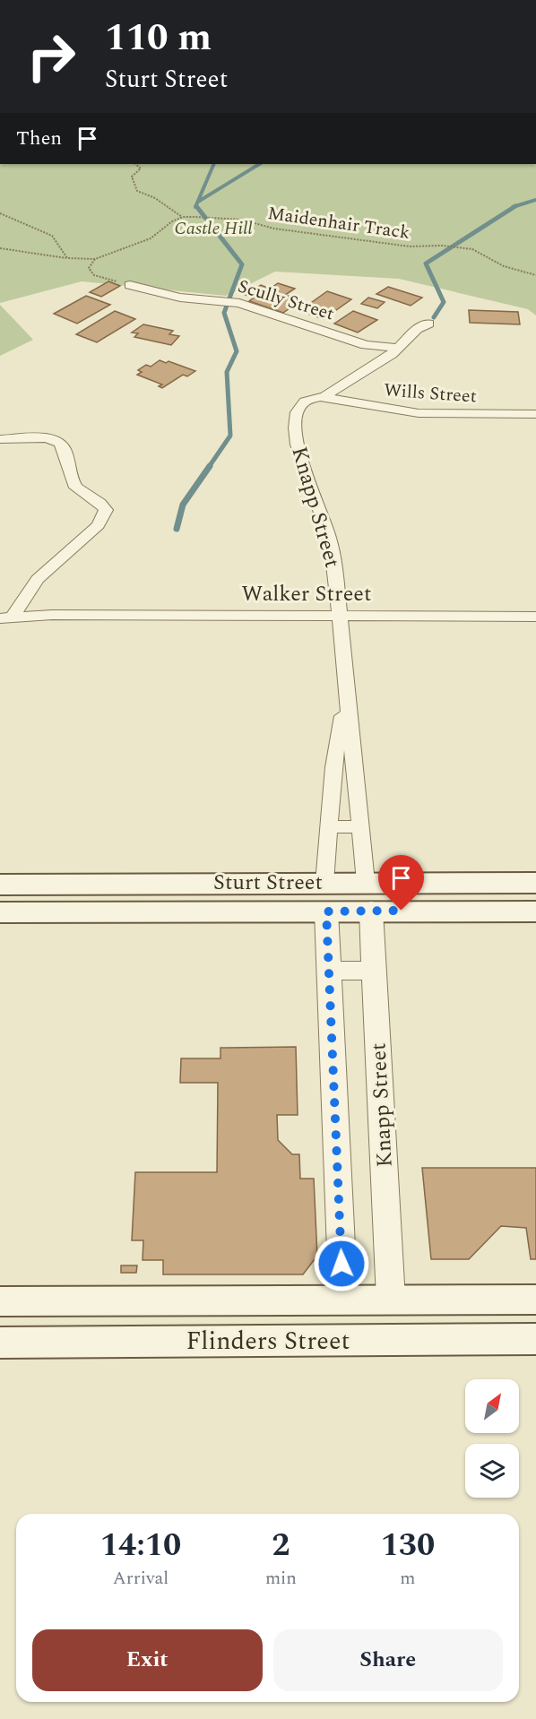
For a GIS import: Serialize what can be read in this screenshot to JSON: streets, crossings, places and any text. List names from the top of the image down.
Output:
{
  "streets": {
    "main road": ["Sturt Street", "Flinders Street"],
    "street": [
      "Scully Street",
      "Wills Street",
      "Knapp Street",
      "Walker Street"
    ],
    "path": ["Maidenhair Track"]
  },
  "crossings": [
    ["Scully Street", "Knapp Street"],
    ["Wills Street", "Knapp Street"],
    ["Knapp Street", "Walker Street"],
    ["Knapp Street", "Sturt Street"],
    ["Knapp Street", "Flinders Street"]
  ],
  "parks": ["Castle Hill"],
  "north": "top right",
  "page": {
    "turn": ["110 m", "Sturt Street"],
    "then": "Then",
    "eta": [
      "14:10",
      "Arrival",
      "2",
      "min",
      "130",
      "m"
    ],
    "buttons": ["Exit", "Share"]
  }
}
